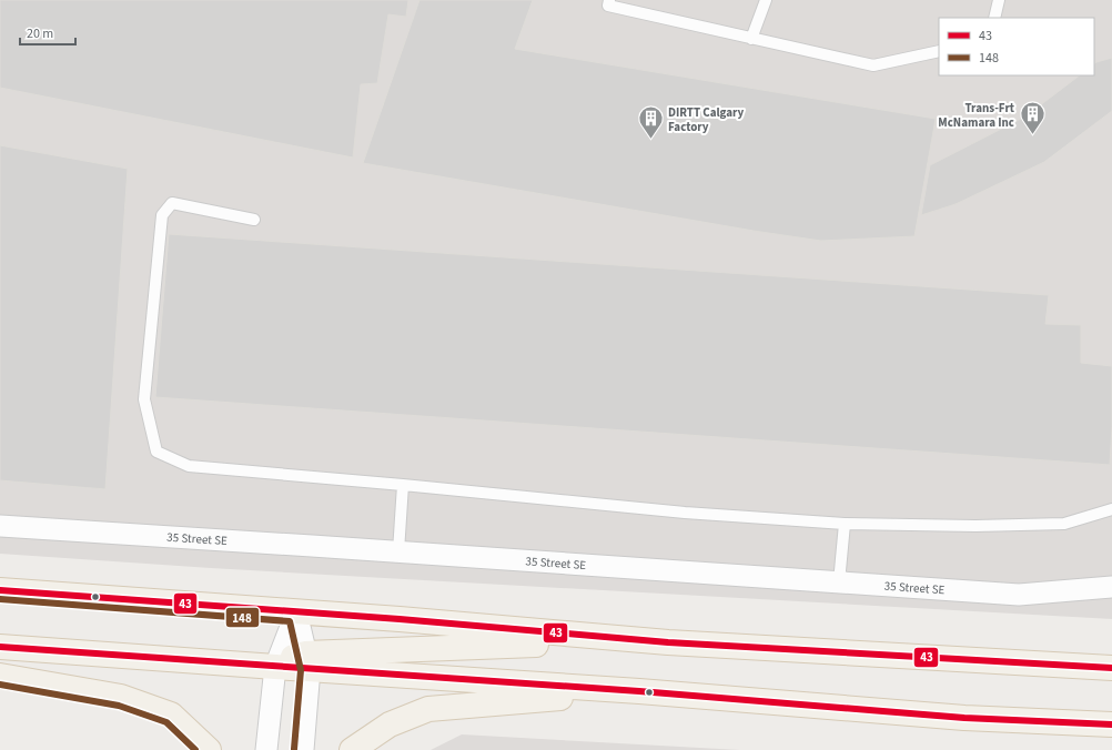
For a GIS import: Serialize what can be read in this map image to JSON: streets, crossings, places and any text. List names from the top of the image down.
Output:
{
  "streets": {
    "street": ["35 Street SE"]
  },
  "places": {
    "building": ["Trans-Frt McNamara Inc", "DIRTT Calgary Factory"]
  },
  "lines": ["transit line 43", "transit line 148"],
  "legend": ["43", "148"],
  "scale_bar": "20 m"
}
